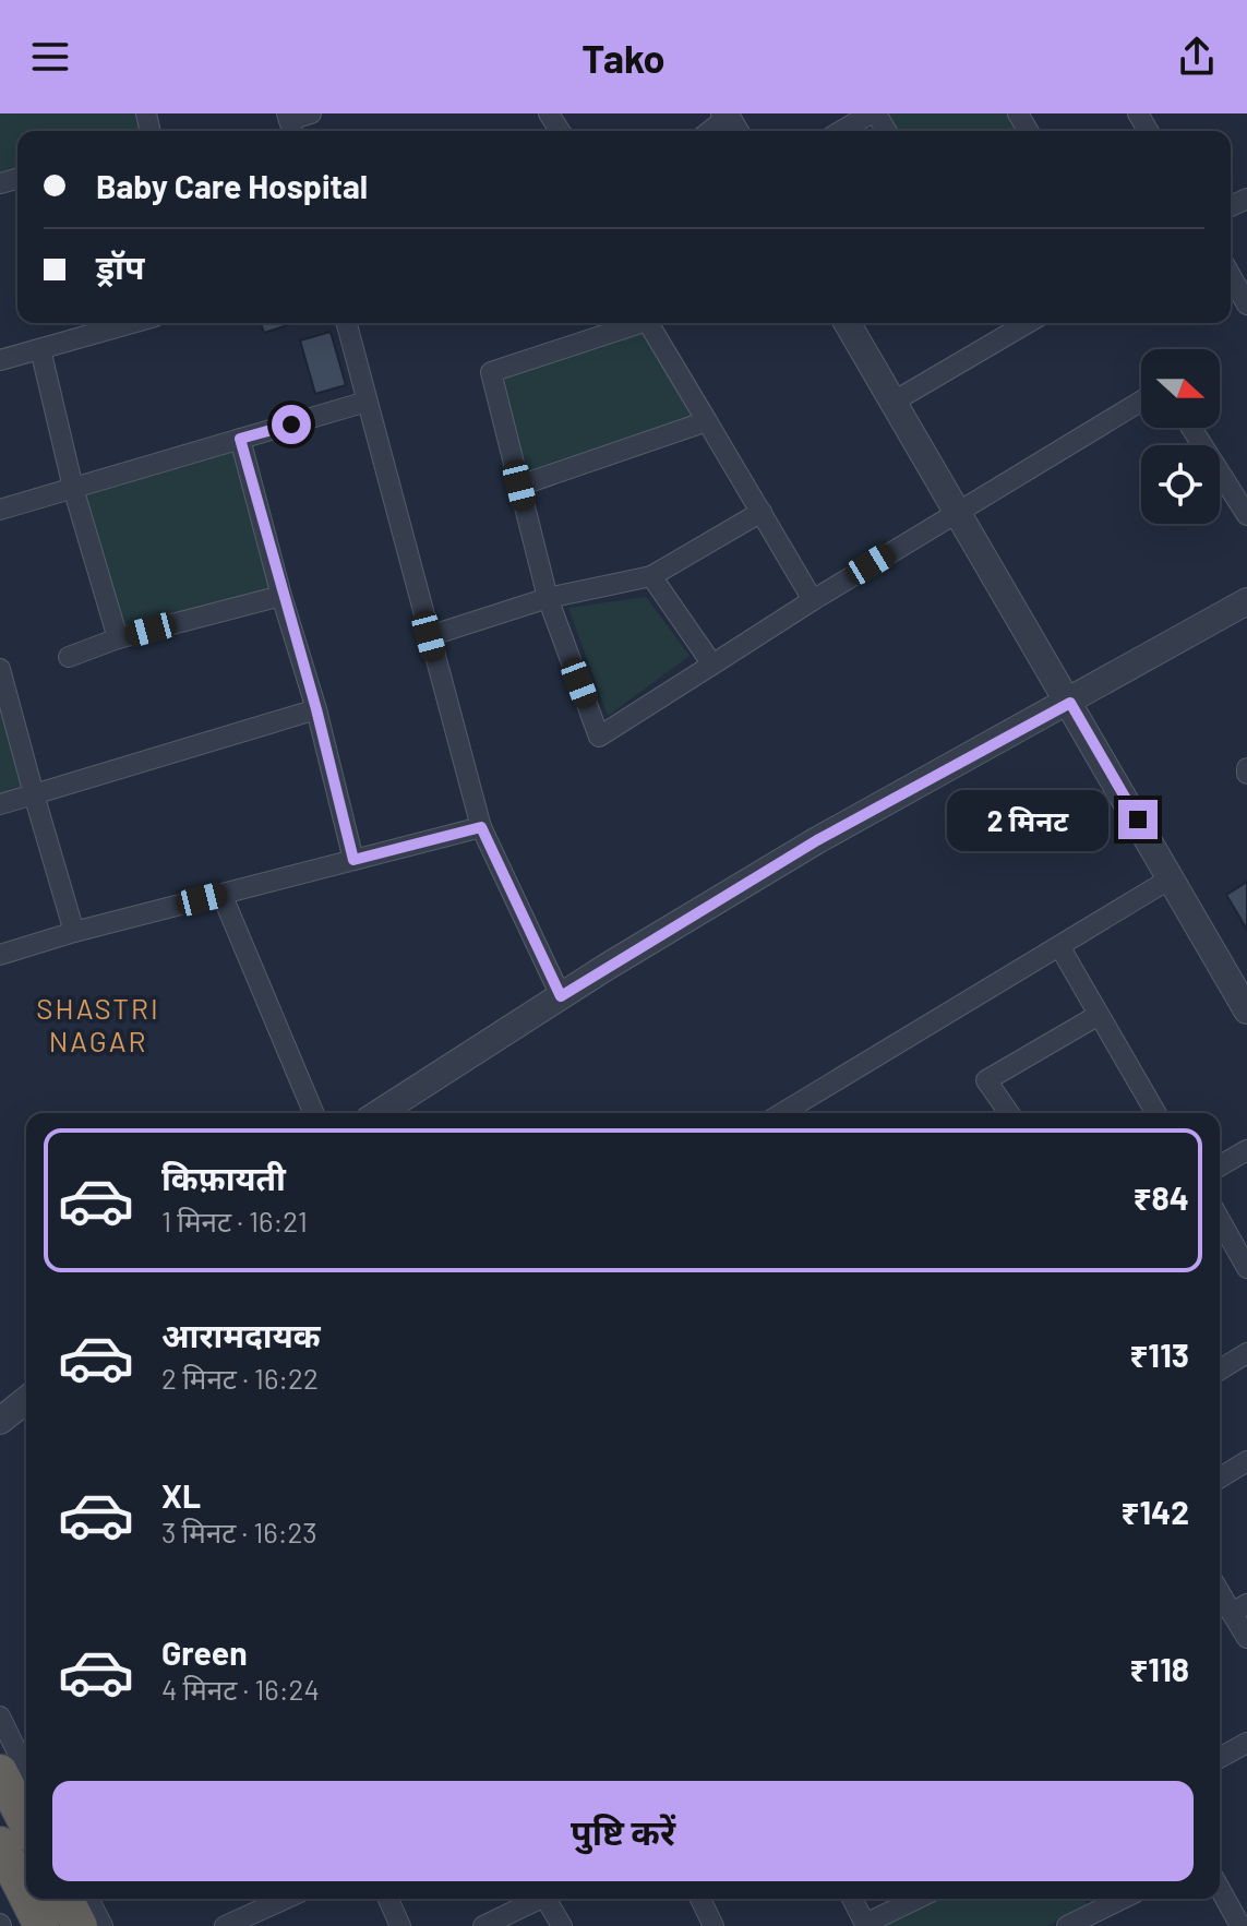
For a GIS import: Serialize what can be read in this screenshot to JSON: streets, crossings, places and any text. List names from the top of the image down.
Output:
{
  "districts": ["SHASTRI NAGAR"],
  "north": "right",
  "page": {
    "header": "Tako",
    "banner": ["Baby Care Hospital", "ड्रॉप"],
    "bubble": "2 मिनट",
    "list": [
      {
        "name": "किफ़ायती",
        "note": "1 मिनट · 16:21",
        "value": "₹84"
      },
      {
        "name": "आरामदायक",
        "note": "2 मिनट · 16:22",
        "value": "₹113"
      },
      {
        "name": "XL",
        "note": "3 मिनट · 16:23",
        "value": "₹142"
      },
      {
        "name": "Green",
        "note": "4 मिनट · 16:24",
        "value": "₹118"
      }
    ],
    "buttons": "पुष्टि करें"
  }
}
